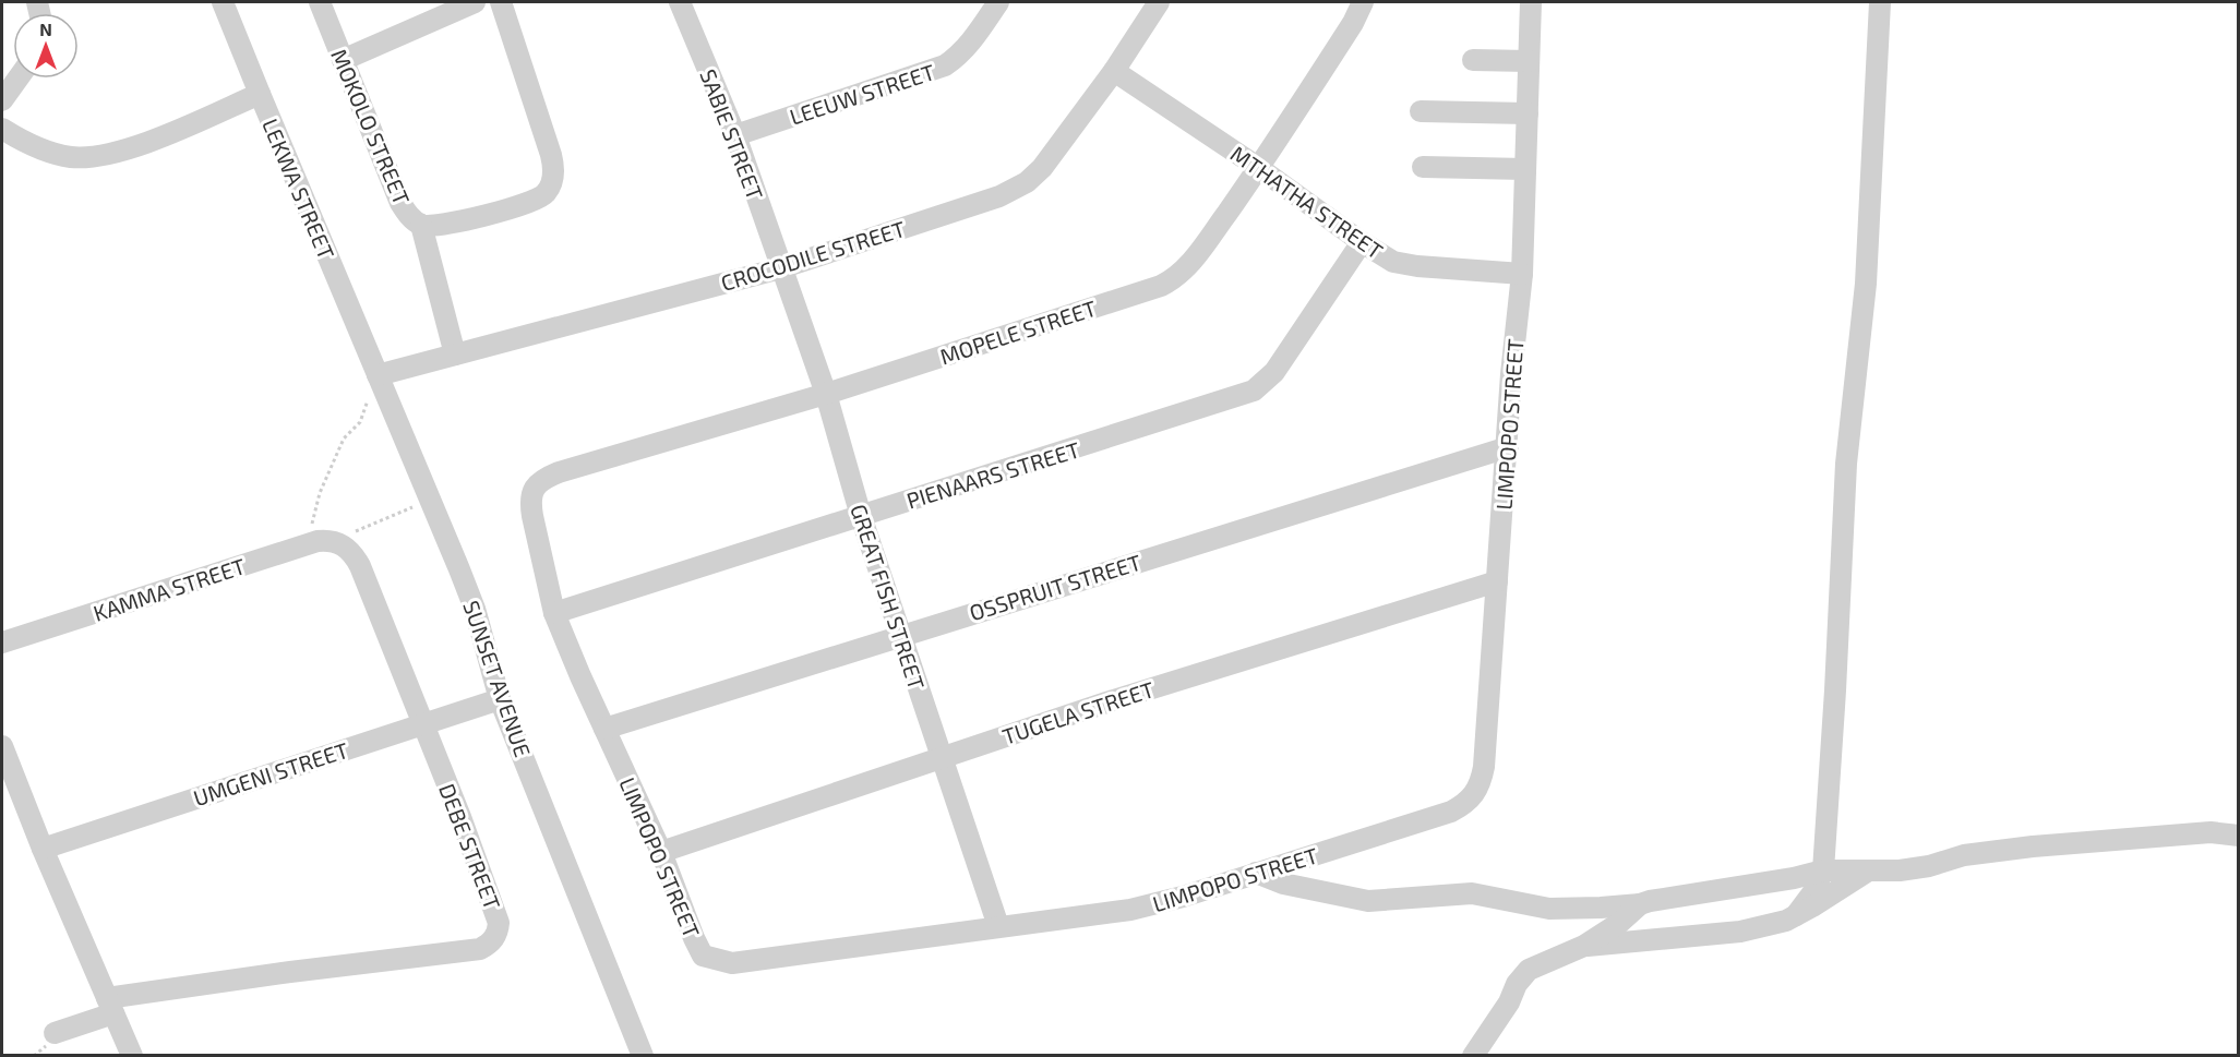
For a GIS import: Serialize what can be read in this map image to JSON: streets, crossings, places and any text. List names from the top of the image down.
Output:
{
  "streets": {
    "street": [
      "LEEUW STREET",
      "MOKOLO STREET",
      "SABIE STREET",
      "LEKWA STREET",
      "MTHATHA STREET",
      "CROCODILE STREET",
      "MOPELE STREET",
      "LIMPOPO STREET",
      "PIENAARS STREET",
      "OSSPRUIT STREET",
      "KAMMA STREET",
      "GREAT FISH STREET",
      "SUNSET AVENUE",
      "TUGELA STREET",
      "UMGENI STREET",
      "DEBE STREET"
    ]
  },
  "crossings": [
    ["LEEUW STREET", "SABIE STREET"],
    ["SABIE STREET", "CROCODILE STREET"],
    ["SABIE STREET", "GREAT FISH STREET"],
    ["LEKWA STREET", "CROCODILE STREET"],
    ["LEKWA STREET", "SUNSET AVENUE"],
    ["MTHATHA STREET", "CROCODILE STREET"],
    ["MTHATHA STREET", "MOPELE STREET"],
    ["MTHATHA STREET", "LIMPOPO STREET"],
    ["MTHATHA STREET", "PIENAARS STREET"],
    ["CROCODILE STREET", "GREAT FISH STREET"],
    ["CROCODILE STREET", "SUNSET AVENUE"],
    ["MOPELE STREET", "LIMPOPO STREET"],
    ["MOPELE STREET", "GREAT FISH STREET"],
    ["LIMPOPO STREET", "PIENAARS STREET"],
    ["LIMPOPO STREET", "OSSPRUIT STREET"],
    ["LIMPOPO STREET", "GREAT FISH STREET"],
    ["LIMPOPO STREET", "TUGELA STREET"],
    ["PIENAARS STREET", "GREAT FISH STREET"],
    ["OSSPRUIT STREET", "GREAT FISH STREET"],
    ["KAMMA STREET", "DEBE STREET"],
    ["GREAT FISH STREET", "TUGELA STREET"],
    ["SUNSET AVENUE", "UMGENI STREET"],
    ["UMGENI STREET", "DEBE STREET"]
  ],
  "north": "top"
}
